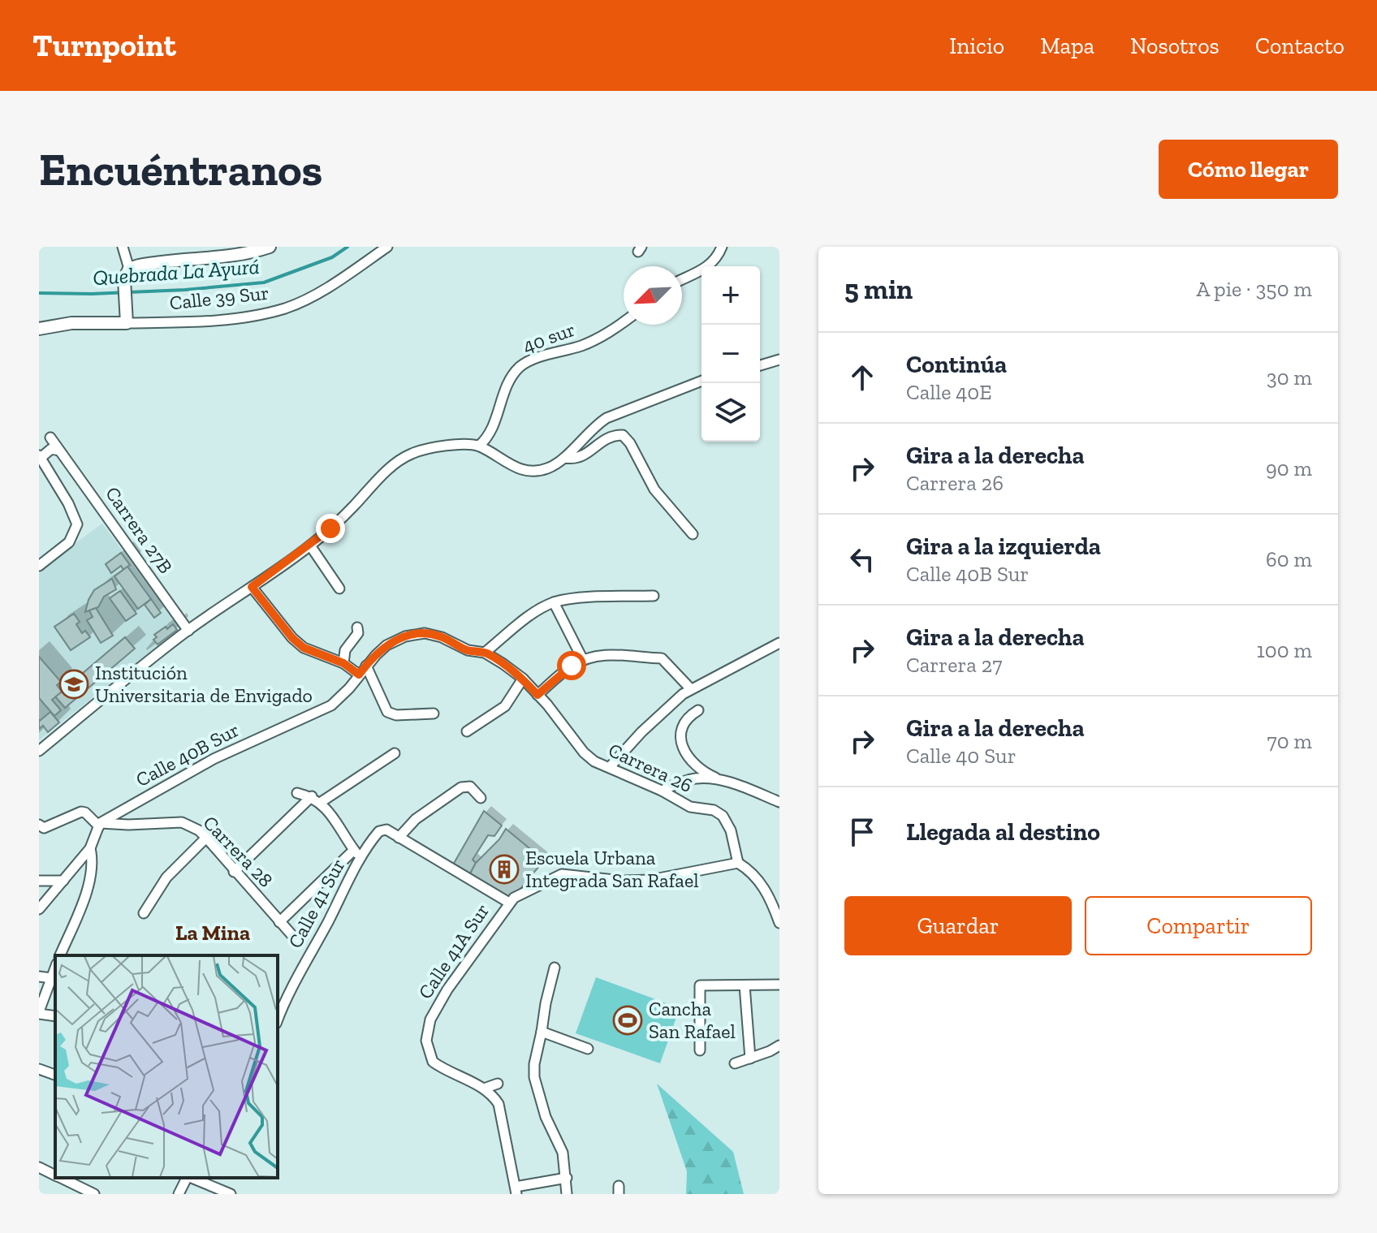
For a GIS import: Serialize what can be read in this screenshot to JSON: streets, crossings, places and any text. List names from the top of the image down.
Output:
{
  "streets": {
    "street": [
      "Calle 39 Sur",
      "40 sur",
      "Carrera 27B",
      "Calle 40B Sur",
      "Carrera 26",
      "Carrera 28",
      "Calle 41 Sur",
      "Calle 41A Sur"
    ]
  },
  "crossings": [
    ["Calle 40B Sur", "Carrera 26"],
    ["Calle 40B Sur", "Carrera 28"],
    ["Carrera 26", "Calle 41A Sur"]
  ],
  "districts": ["La Mina"],
  "water": ["Quebrada La Ayurá"],
  "places": {
    "school or university": ["Institución Universitaria de Envigado"],
    "building": ["Escuela Urbana Integrada San Rafael"],
    "sports": ["Cancha San Rafael"]
  },
  "north": "bottom left",
  "page": {
    "header": "Turnpoint",
    "nav": [
      "Inicio",
      "Mapa",
      "Nosotros",
      "Contacto"
    ],
    "buttons": [
      "Cómo llegar",
      ["Guardar", "Compartir"]
    ],
    "title": "Encuéntranos",
    "heading": ["5 min", "A pie · 350 m"],
    "map_buttons": ["+", "−"],
    "list": [
      ["Continúa", "Calle 40E", "30 m"],
      ["Gira a la derecha", "Carrera 26", "90 m"],
      ["Gira a la izquierda", "Calle 40B Sur", "60 m"],
      ["Gira a la derecha", "Carrera 27", "100 m"],
      ["Gira a la derecha", "Calle 40 Sur", "70 m"],
      "Llegada al destino"
    ]
  }
}
